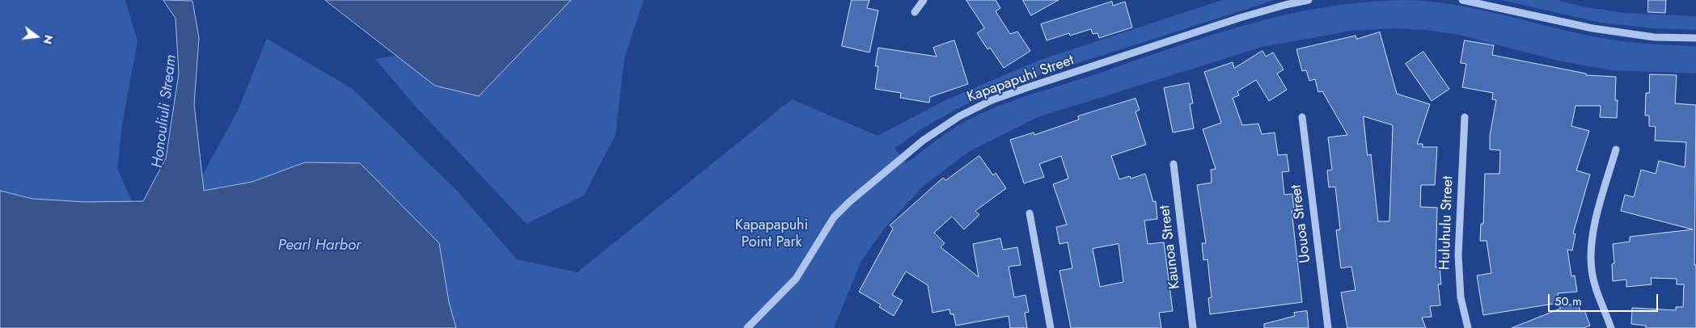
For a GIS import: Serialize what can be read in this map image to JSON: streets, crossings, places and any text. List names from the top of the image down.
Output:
{
  "streets": {
    "street": [
      "Kapapapuhi Street",
      "Huluhulu Street",
      "Uouoa Street",
      "Kaunoa Street"
    ]
  },
  "water": ["Honouliuli Stream", "Pearl Harbor"],
  "parks": ["Kapapapuhi Point Park"],
  "scale_bar": "50 m",
  "north": "right"
}
